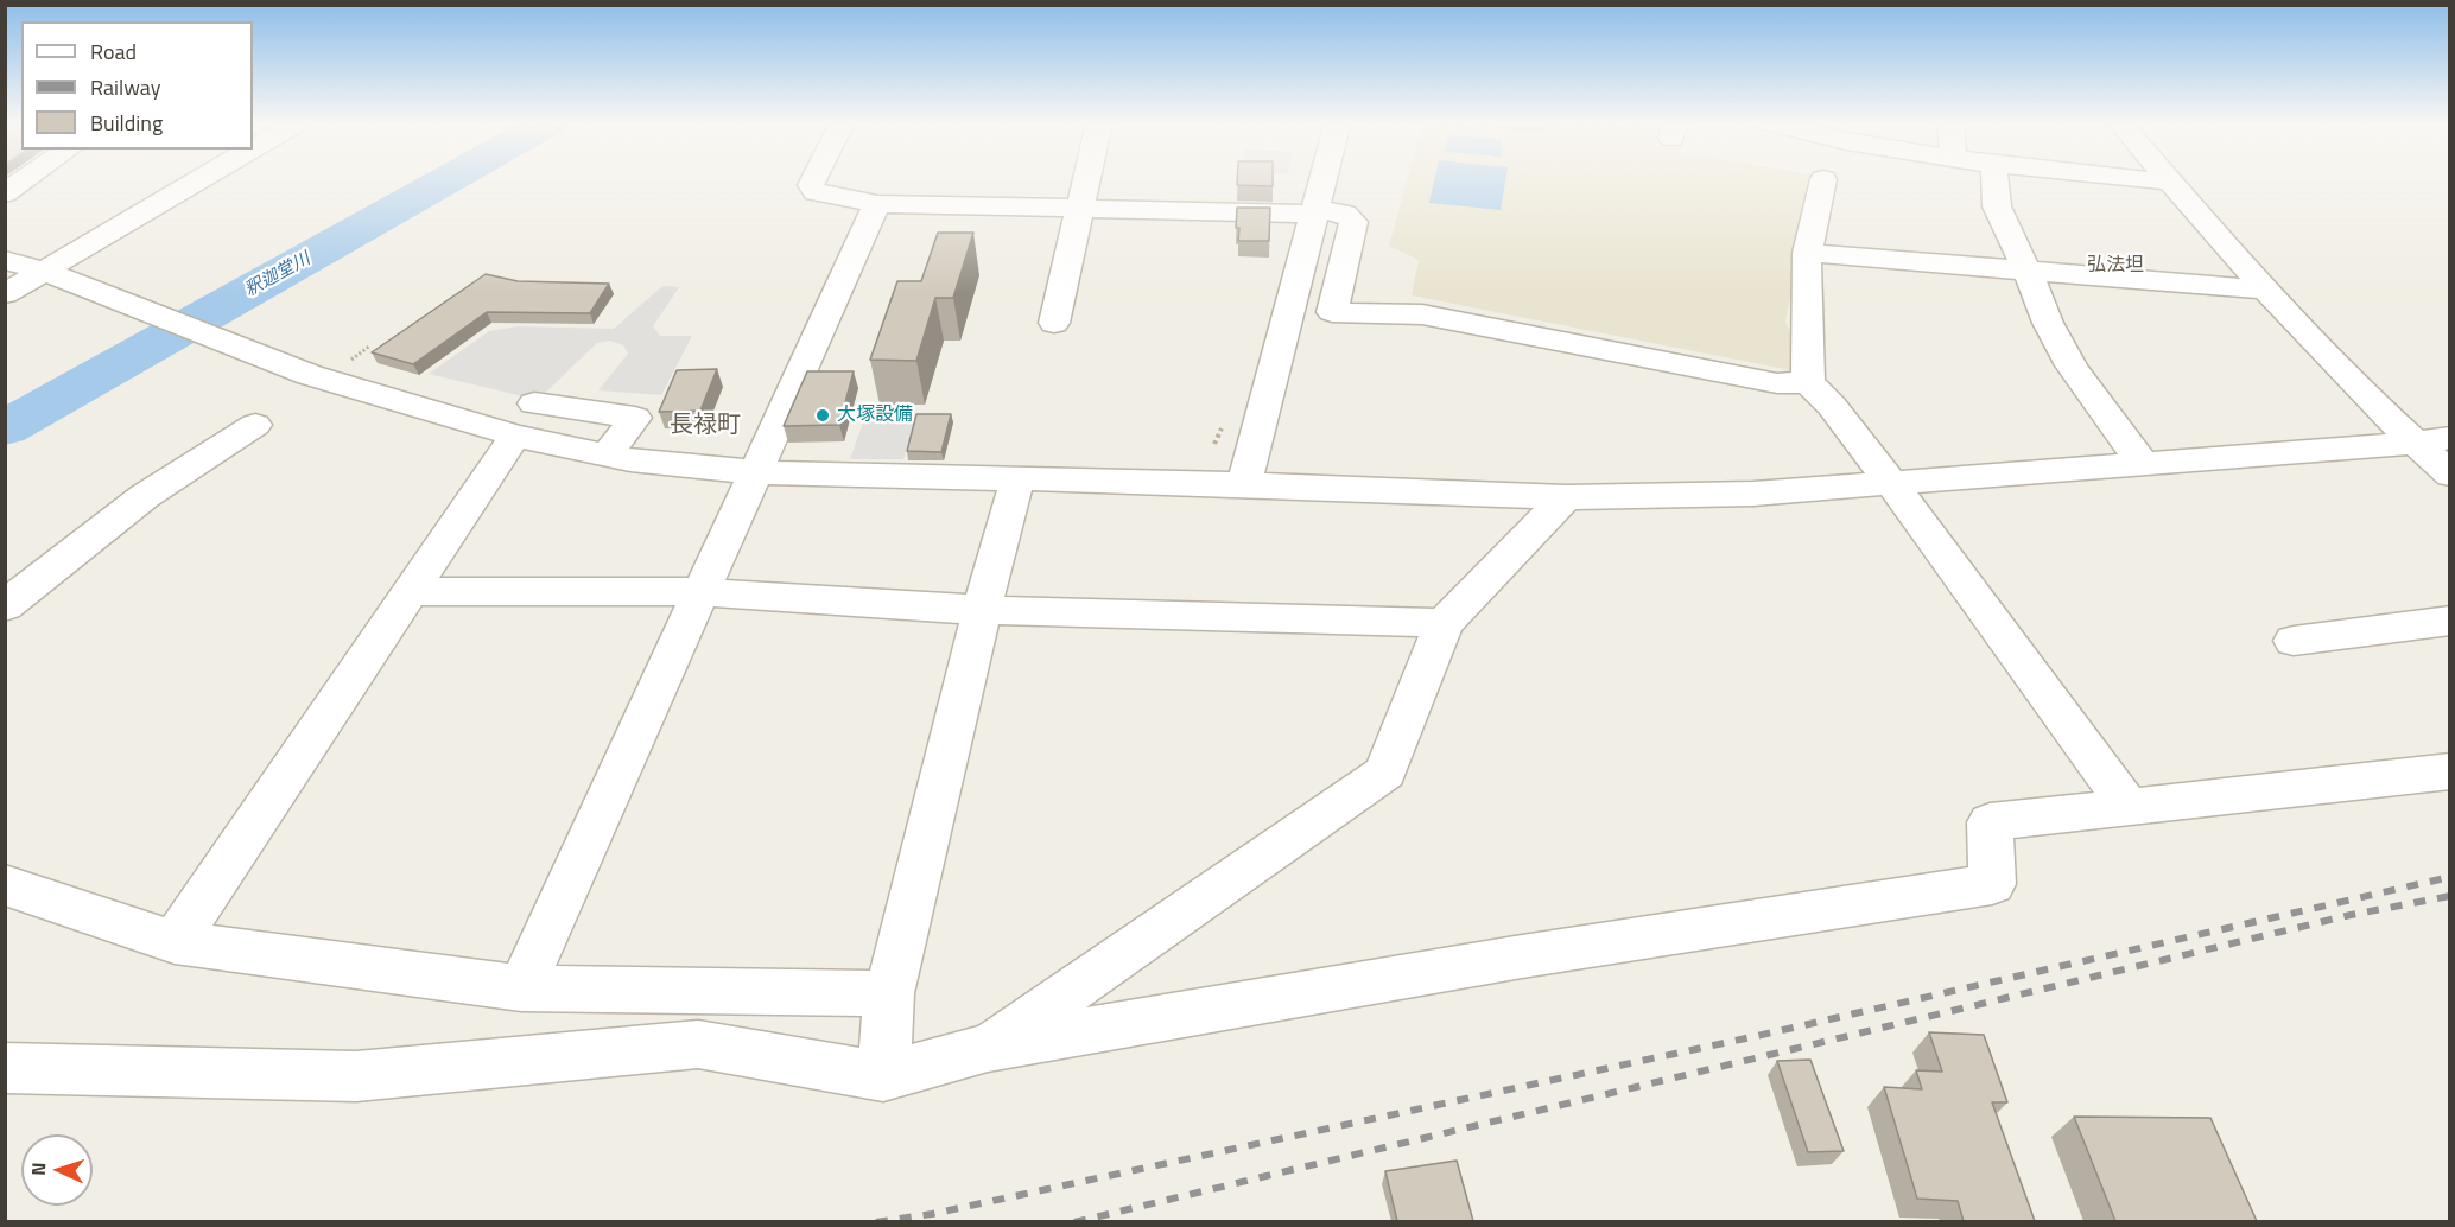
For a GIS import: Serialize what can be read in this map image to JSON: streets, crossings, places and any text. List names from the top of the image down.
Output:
{
  "districts": ["弘法坦", "長禄町"],
  "water": ["釈迦堂川"],
  "places": ["大塚設備"],
  "legend": ["Road", "Railway", "Building"],
  "north": "left"
}
